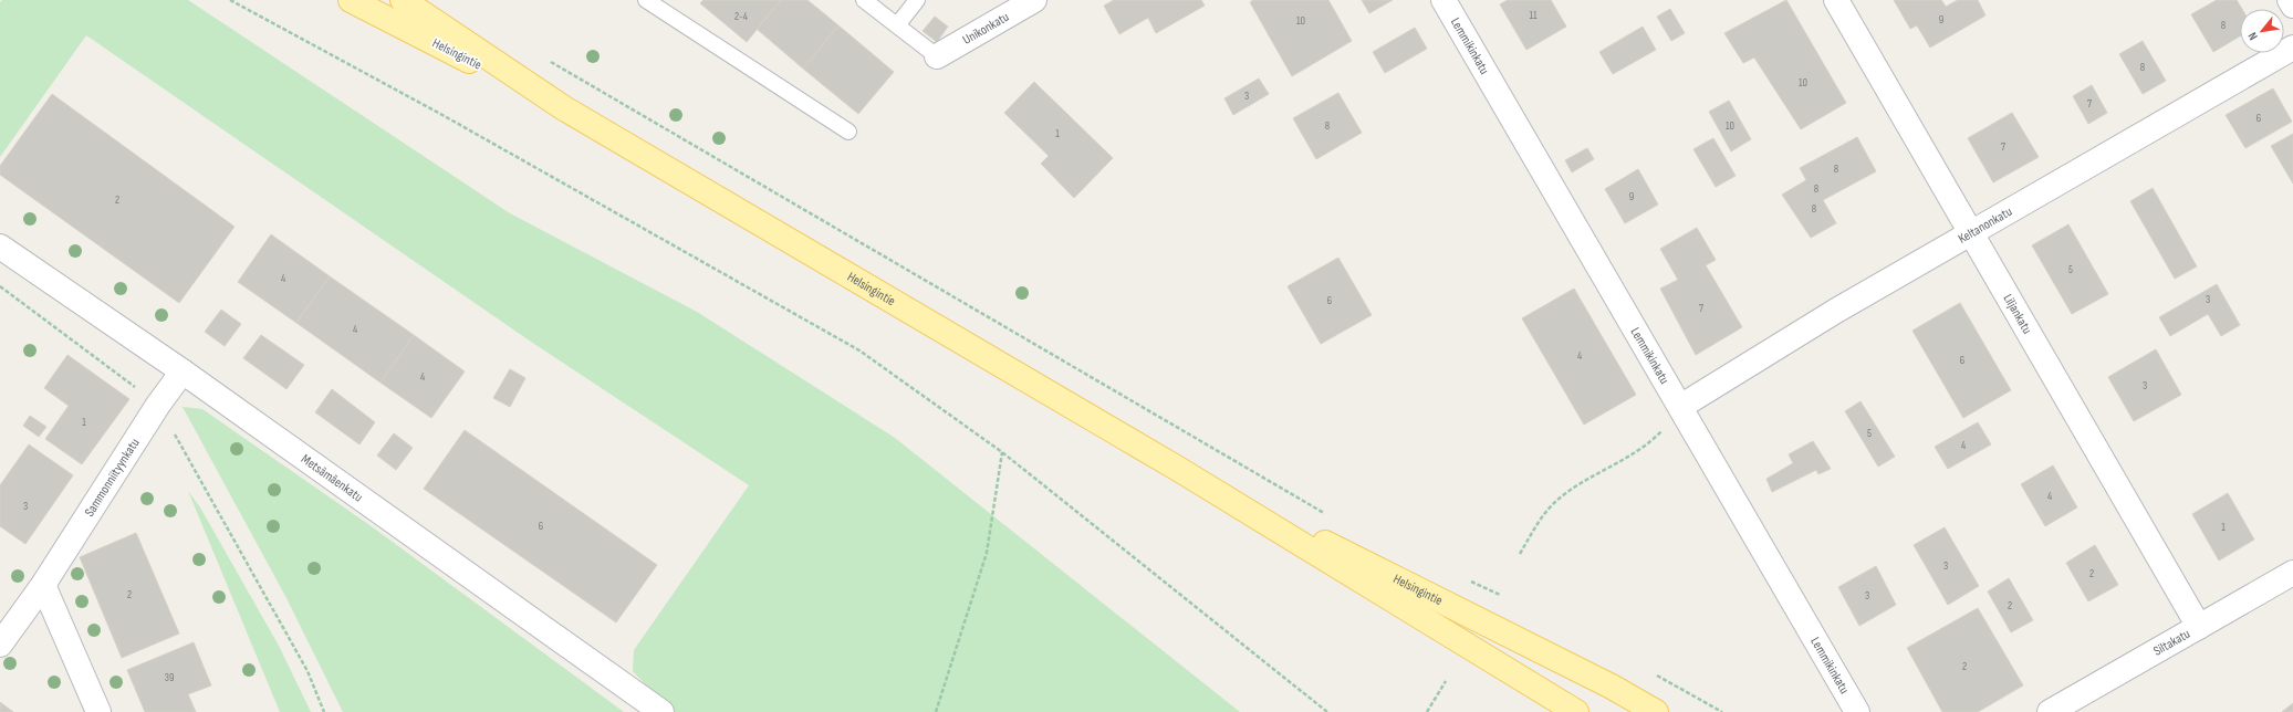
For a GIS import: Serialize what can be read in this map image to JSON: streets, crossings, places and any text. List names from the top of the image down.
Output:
{
  "streets": {
    "main road": ["Helsingintie"],
    "street": [
      "Unikonkatu",
      "Lemmikinkatu",
      "Keltanonkatu",
      "Liljankatu",
      "Sammonniityynkatu",
      "Metsämäenkatu",
      "Siltakatu"
    ]
  },
  "crossings": [
    ["Lemmikinkatu", "Keltanonkatu"],
    ["Keltanonkatu", "Liljankatu"],
    ["Liljankatu", "Siltakatu"],
    ["Sammonniityynkatu", "Metsämäenkatu"]
  ],
  "house_numbers": [
    "11",
    "2-4",
    "9",
    "10",
    "8",
    "8",
    "10",
    "3",
    "7",
    "6",
    "8",
    "10",
    "1",
    "7",
    "8",
    "8",
    "9",
    "2",
    "8",
    "5",
    "4",
    "3",
    "6",
    "7",
    "4",
    "4",
    "6",
    "4",
    "3",
    "1",
    "5",
    "4",
    "4",
    "3",
    "6",
    "1",
    "3",
    "2",
    "2",
    "3",
    "2",
    "2",
    "39"
  ],
  "north": "bottom left"
}
